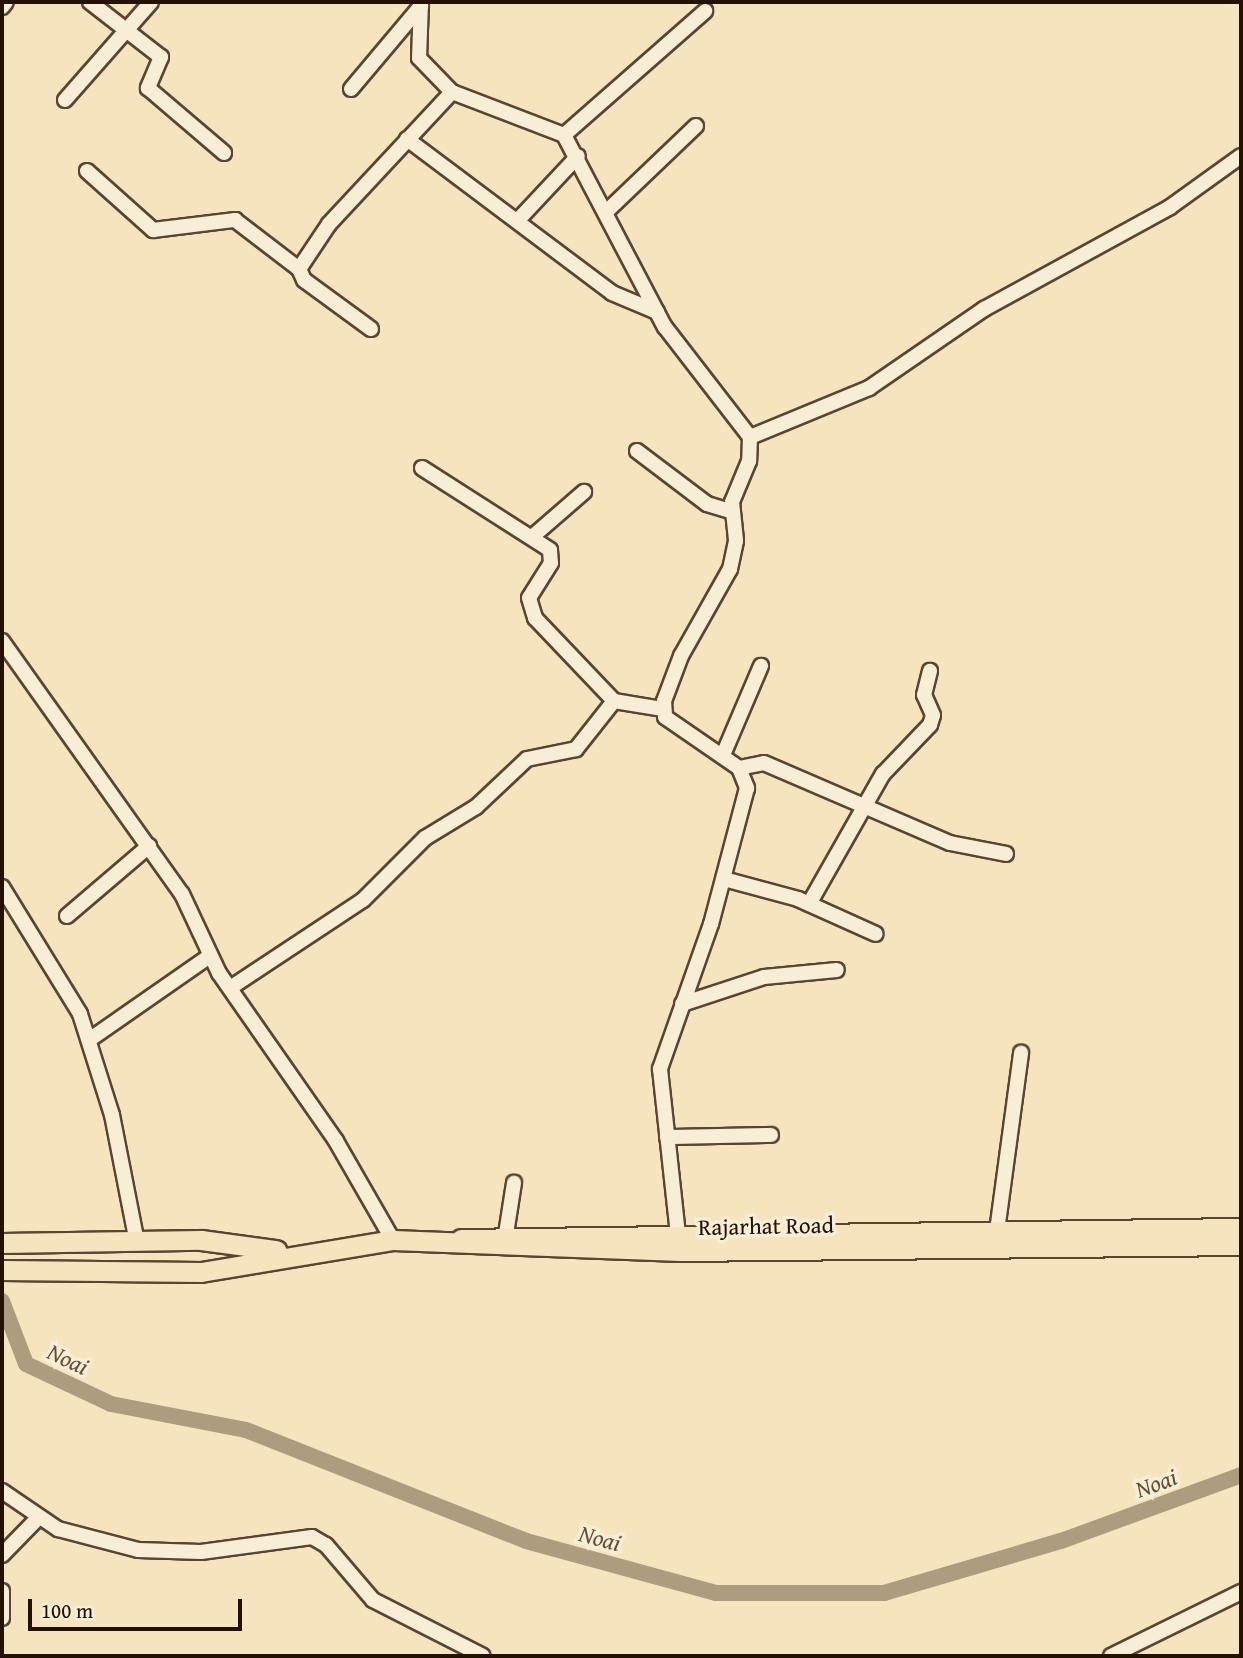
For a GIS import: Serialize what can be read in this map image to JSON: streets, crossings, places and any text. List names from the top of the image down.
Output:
{
  "streets": {
    "main road": ["Rajarhat Road"]
  },
  "water": ["Noai"],
  "scale_bar": "100 m"
}
